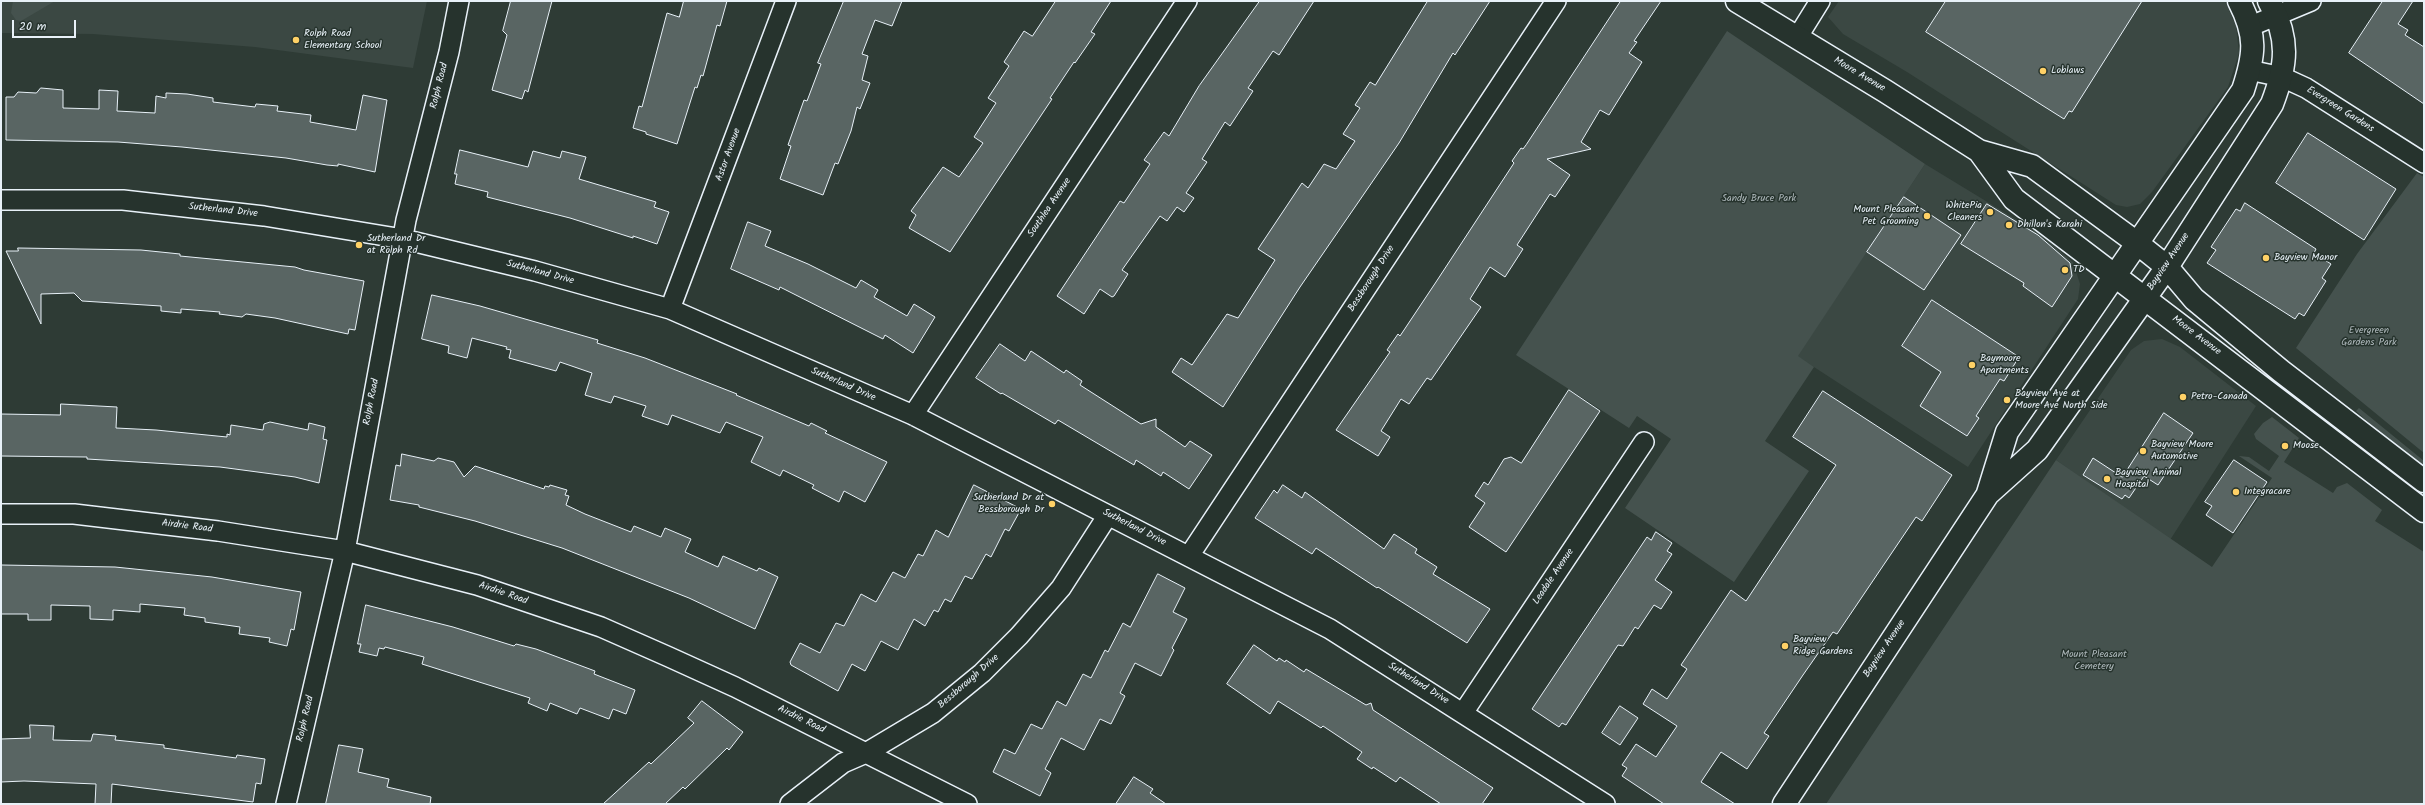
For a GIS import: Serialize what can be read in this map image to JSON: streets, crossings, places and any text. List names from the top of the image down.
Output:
{
  "streets": {
    "main road": ["Moore Avenue", "Bayview Avenue"],
    "street": [
      "Rolph Road",
      "Evergreen Gardens",
      "Astor Avenue",
      "Southlea Avenue",
      "Sutherland Drive",
      "Bessborough Drive",
      "Airdrie Road",
      "Leadale Avenue"
    ]
  },
  "crossings": [
    ["Moore Avenue", "Bayview Avenue"],
    ["Rolph Road", "Sutherland Drive"],
    ["Rolph Road", "Airdrie Road"],
    ["Evergreen Gardens", "Bayview Avenue"],
    ["Astor Avenue", "Sutherland Drive"],
    ["Southlea Avenue", "Sutherland Drive"],
    ["Sutherland Drive", "Bessborough Drive"],
    ["Sutherland Drive", "Leadale Avenue"],
    ["Bessborough Drive", "Airdrie Road"]
  ],
  "parks": ["Sandy Bruce Park", "Evergreen Gardens Park", "Mount Pleasant Cemetery"],
  "places": [
    "Rolph Road Elementary School",
    "Loblaws",
    "WhitePia Cleaners",
    "Mount Pleasant Pet Grooming",
    "Dhillon's Karahi",
    "Sutherland Dr at Rolph Rd",
    "Bayview Manor",
    "TD",
    "Baymoore Apartments",
    "Petro-Canada",
    "Bayview Ave at Moore Ave North Side",
    "Moose",
    "Bayview Moore Automotive",
    "Bayview Animal Hospital",
    "Integracare",
    "Sutherland Dr at Bessborough Dr",
    "Bayview Ridge Gardens"
  ],
  "scale_bar": "20 m"
}
